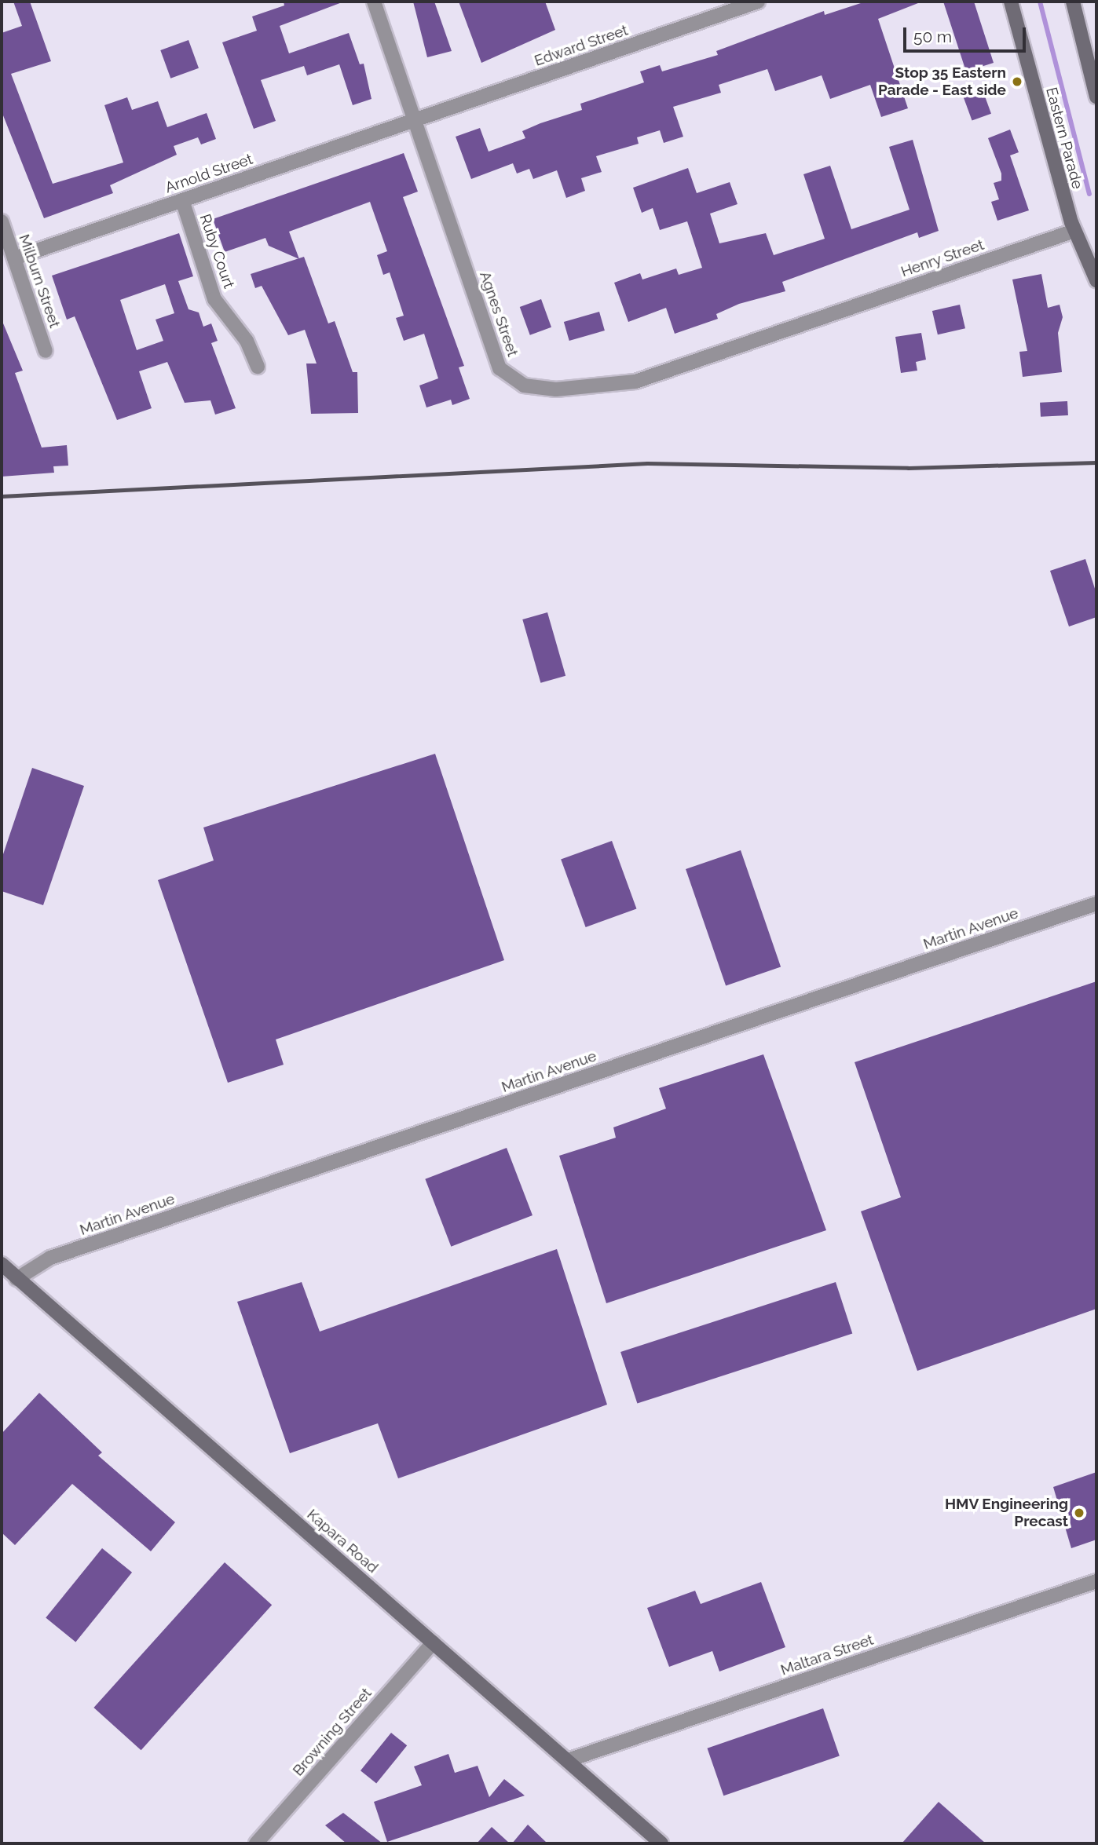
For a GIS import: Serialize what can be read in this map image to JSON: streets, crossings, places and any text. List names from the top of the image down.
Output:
{
  "streets": {
    "street": [
      "Edward Street",
      "Eastern Parade",
      "Arnold Street",
      "Ruby Court",
      "Henry Street",
      "Milburn Street",
      "Agnes Street",
      "Martin Avenue",
      "Kapara Road",
      "Maltara Street",
      "Browning Street"
    ]
  },
  "crossings": [
    ["Edward Street", "Arnold Street"],
    ["Edward Street", "Agnes Street"],
    ["Eastern Parade", "Henry Street"],
    ["Arnold Street", "Ruby Court"],
    ["Arnold Street", "Milburn Street"],
    ["Arnold Street", "Agnes Street"],
    ["Henry Street", "Agnes Street"],
    ["Martin Avenue", "Kapara Road"],
    ["Kapara Road", "Maltara Street"],
    ["Kapara Road", "Browning Street"]
  ],
  "places": ["Stop 35 Eastern Parade - East side", "HMV Engineering Precast"],
  "scale_bar": "50 m"
}
